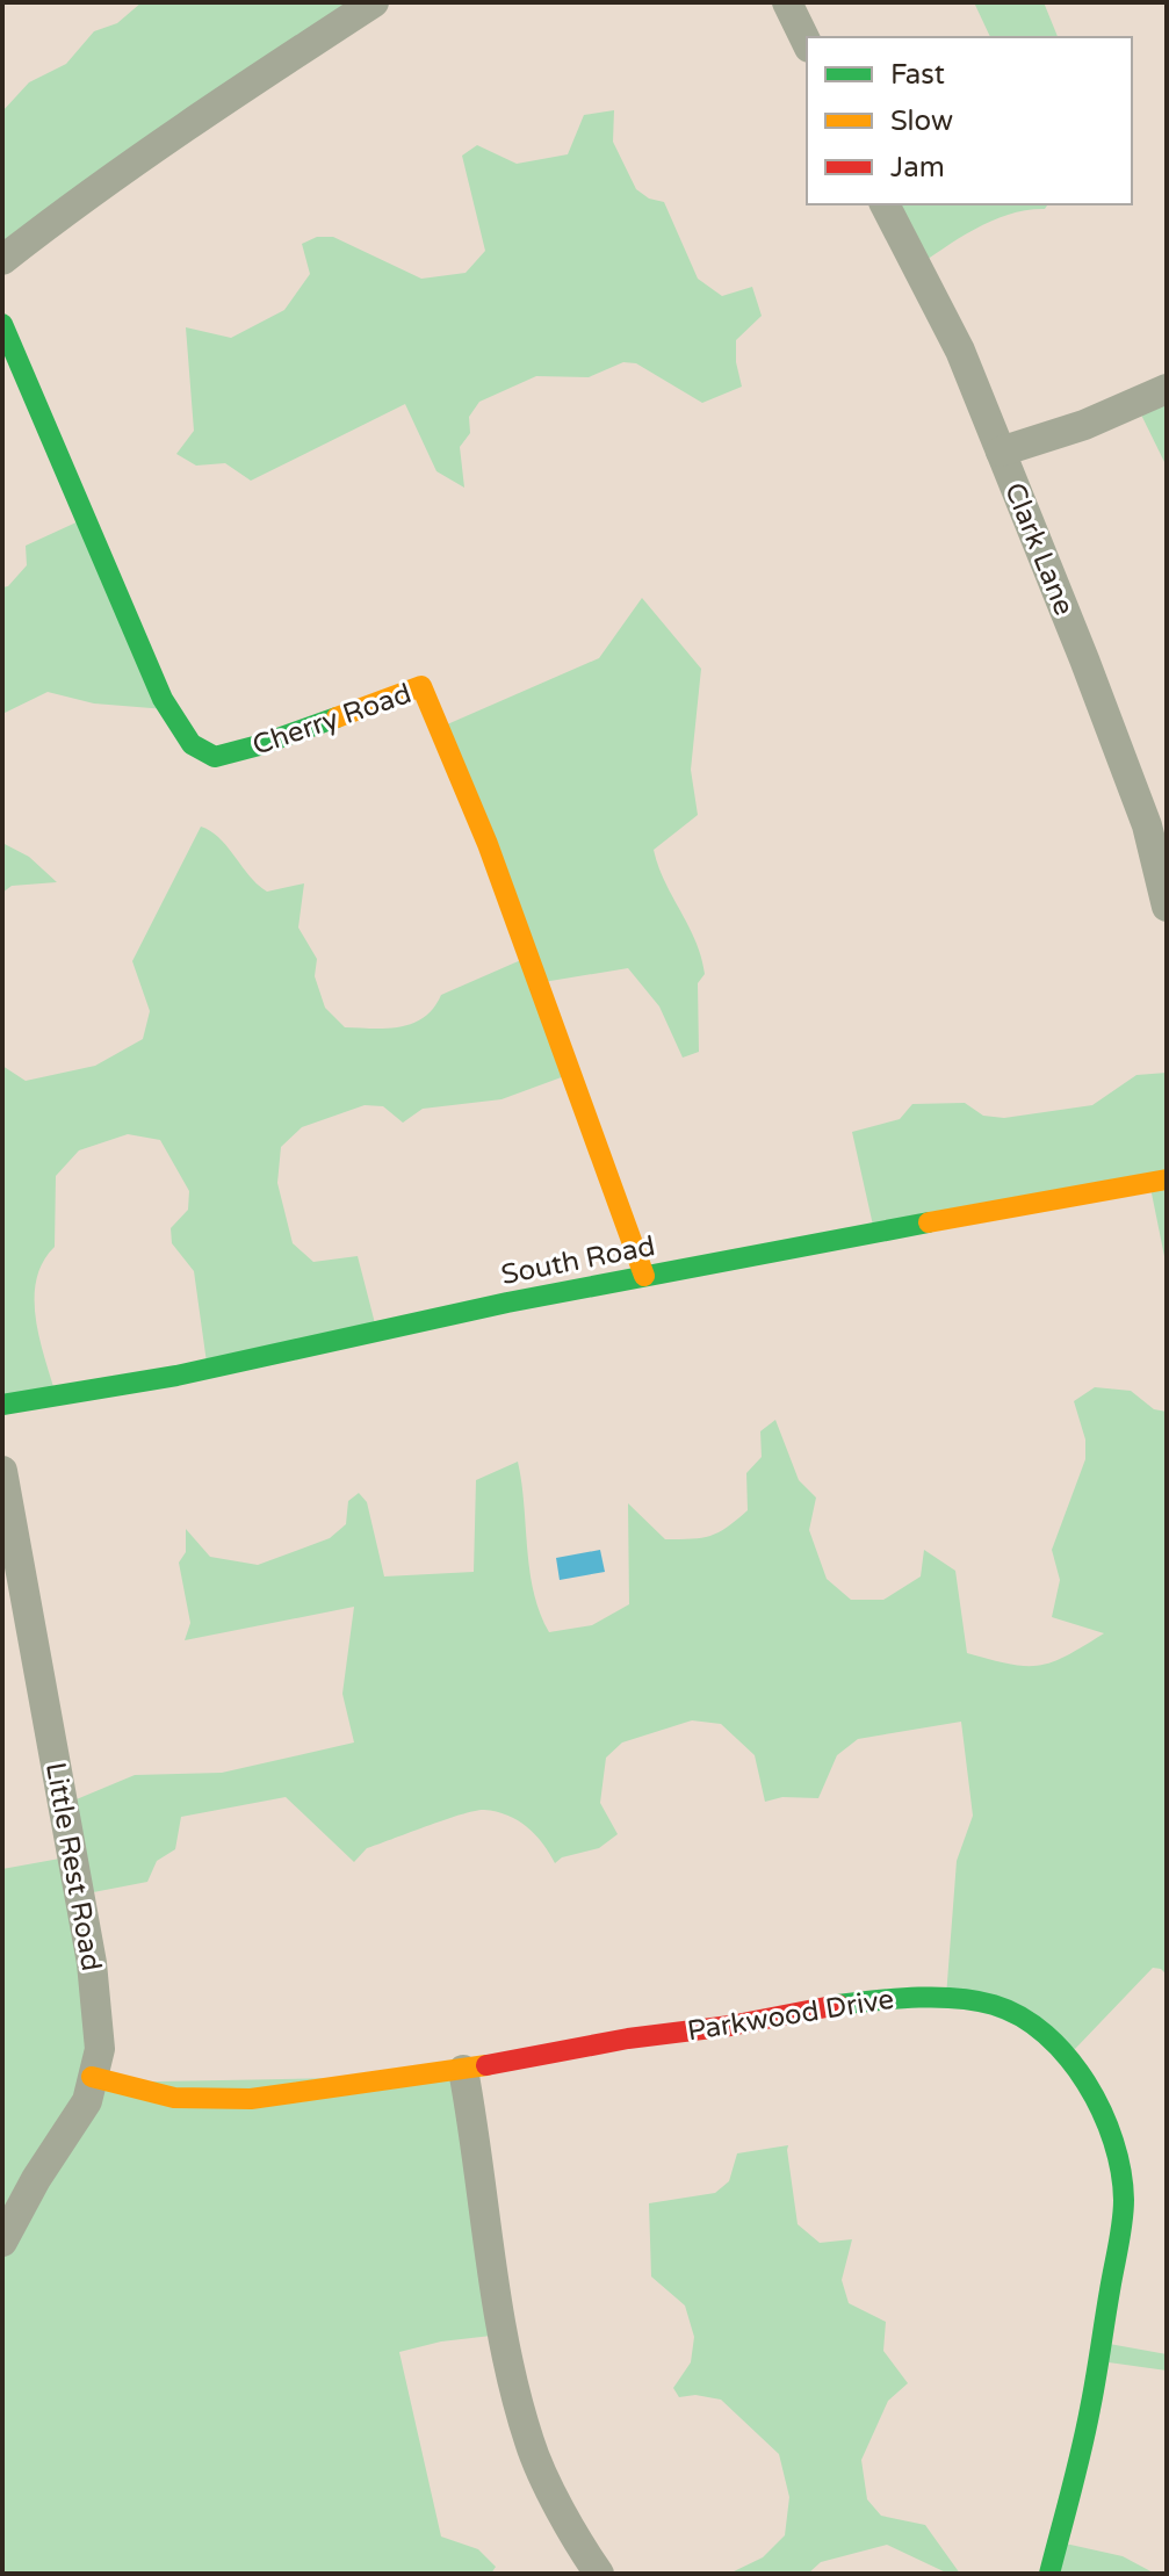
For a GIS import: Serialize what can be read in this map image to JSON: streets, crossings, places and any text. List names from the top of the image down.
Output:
{
  "streets": {
    "street": [
      "Clark Lane",
      "Cherry Road",
      "South Road",
      "Little Rest Road",
      "Parkwood Drive"
    ]
  },
  "crossings": [
    ["Cherry Road", "South Road"],
    ["Little Rest Road", "Parkwood Drive"]
  ],
  "legend": ["Fast", "Slow", "Jam"]
}
